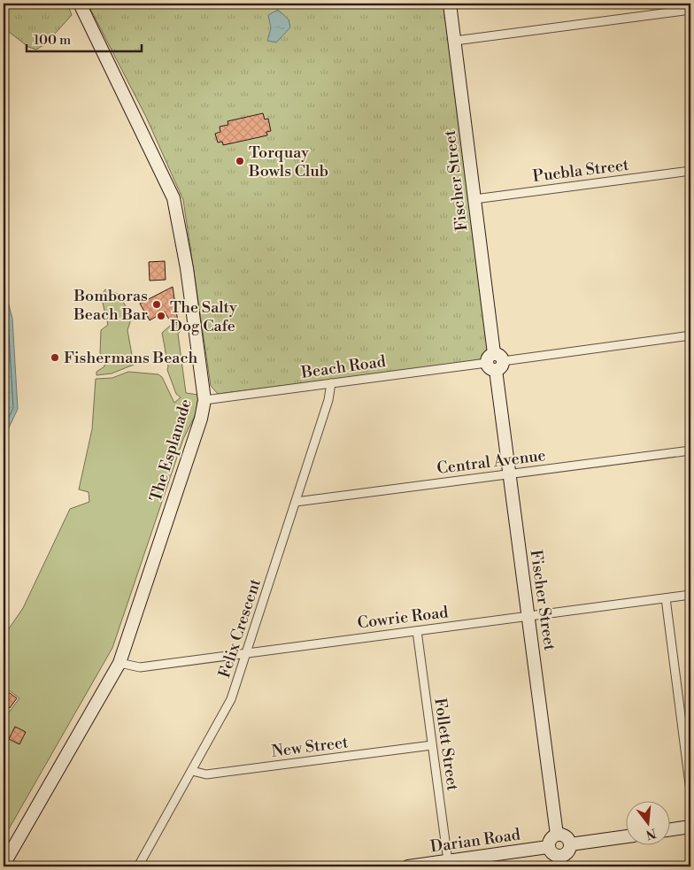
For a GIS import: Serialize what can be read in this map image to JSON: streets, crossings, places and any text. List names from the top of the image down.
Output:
{
  "streets": {
    "street": [
      "Puebla Street",
      "Fischer Street",
      "Beach Road",
      "The Esplanade",
      "Central Avenue",
      "Cowrie Road",
      "Felix Crescent",
      "Follett Street",
      "New Street",
      "Darian Road"
    ]
  },
  "crossings": [
    ["Puebla Street", "Fischer Street"],
    ["Fischer Street", "Beach Road"],
    ["Fischer Street", "Central Avenue"],
    ["Fischer Street", "Cowrie Road"],
    ["Fischer Street", "Darian Road"],
    ["Beach Road", "The Esplanade"],
    ["Beach Road", "Felix Crescent"],
    ["The Esplanade", "Cowrie Road"],
    ["Central Avenue", "Felix Crescent"],
    ["Cowrie Road", "Felix Crescent"],
    ["Cowrie Road", "Follett Street"],
    ["Felix Crescent", "New Street"],
    ["Follett Street", "New Street"],
    ["Follett Street", "Darian Road"]
  ],
  "places": [
    "Torquay Bowls Club",
    "Bomboras Beach Bar",
    "The Salty Dog Cafe",
    "Fishermans Beach"
  ],
  "scale_bar": "100 m",
  "north": "bottom"
}
